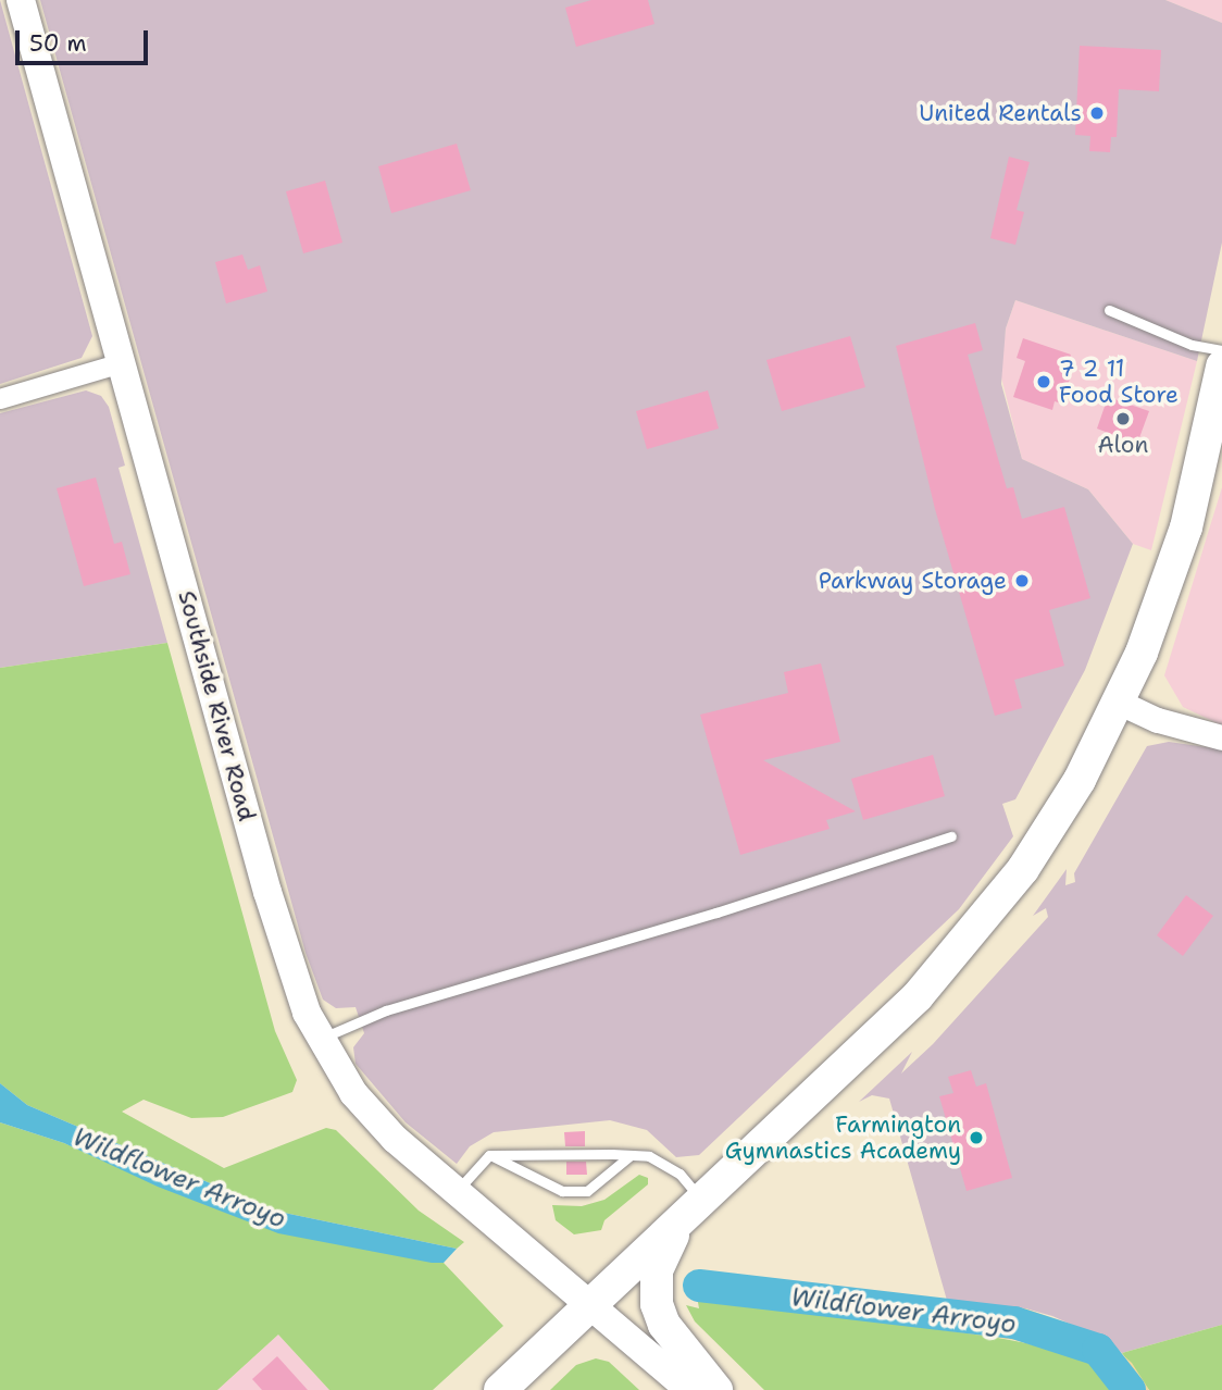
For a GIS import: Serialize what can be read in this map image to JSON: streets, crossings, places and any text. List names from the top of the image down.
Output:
{
  "streets": {
    "main road": ["Southside River Road"]
  },
  "water": ["Wildflower Arroyo"],
  "places": [
    "United Rentals",
    "7 2 11 Food Store",
    "Alon",
    "Parkway Storage",
    "Farmington Gymnastics Academy"
  ],
  "scale_bar": "50 m"
}
